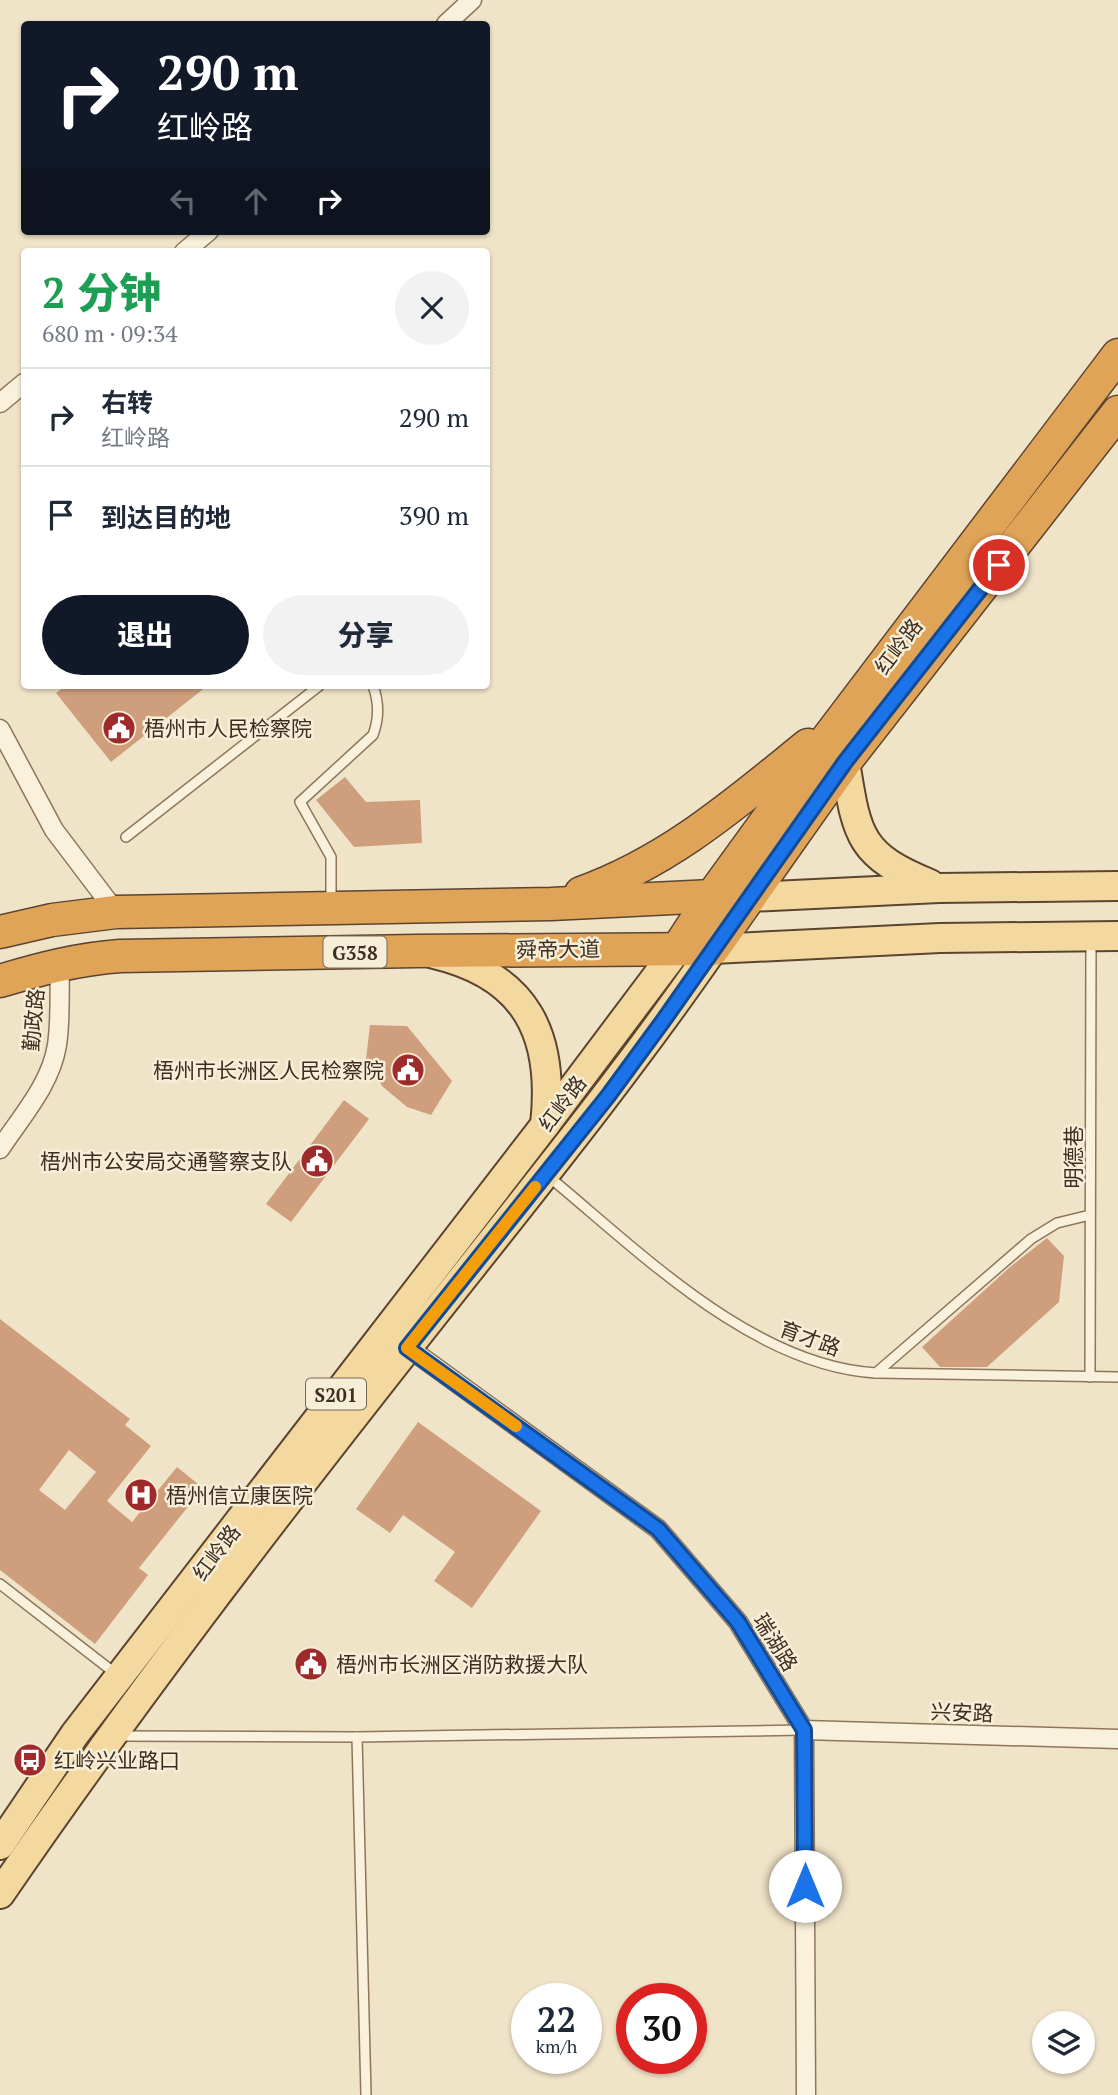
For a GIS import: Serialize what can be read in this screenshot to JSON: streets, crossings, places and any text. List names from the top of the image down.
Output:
{
  "streets": {
    "highway": ["红岭路", "舜帝大道", "G358"],
    "main road": ["S201"],
    "street": ["勤政路", "瑞湖路", "兴安路"],
    "lane": ["明德巷", "育才路"]
  },
  "crossings": [
    ["红岭路", "舜帝大道"],
    ["红岭路", "G358"],
    ["红岭路", "育才路"],
    ["红岭路", "瑞湖路"],
    ["舜帝大道", "勤政路"],
    ["舜帝大道", "明德巷"],
    ["明德巷", "育才路"],
    ["瑞湖路", "兴安路"]
  ],
  "places": {
    "public building": [
      "梧州市人民检察院",
      "梧州市长洲区人民检察院",
      "梧州市公安局交通警察支队",
      "梧州市长洲区消防救援大队"
    ],
    "hospital": ["梧州信立康医院"],
    "bus stop": ["红岭兴业路口"]
  },
  "page": {
    "turn": ["290 m", "红岭路"],
    "heading": ["2 分钟", "680 m · 09:34"],
    "list": [
      {
        "name": "右转",
        "note": "红岭路",
        "value": "290 m"
      },
      {
        "name": "到达目的地",
        "value": "390 m"
      }
    ],
    "buttons": ["退出", "分享"],
    "speed": "22 km/h",
    "limit": "30"
  }
}
